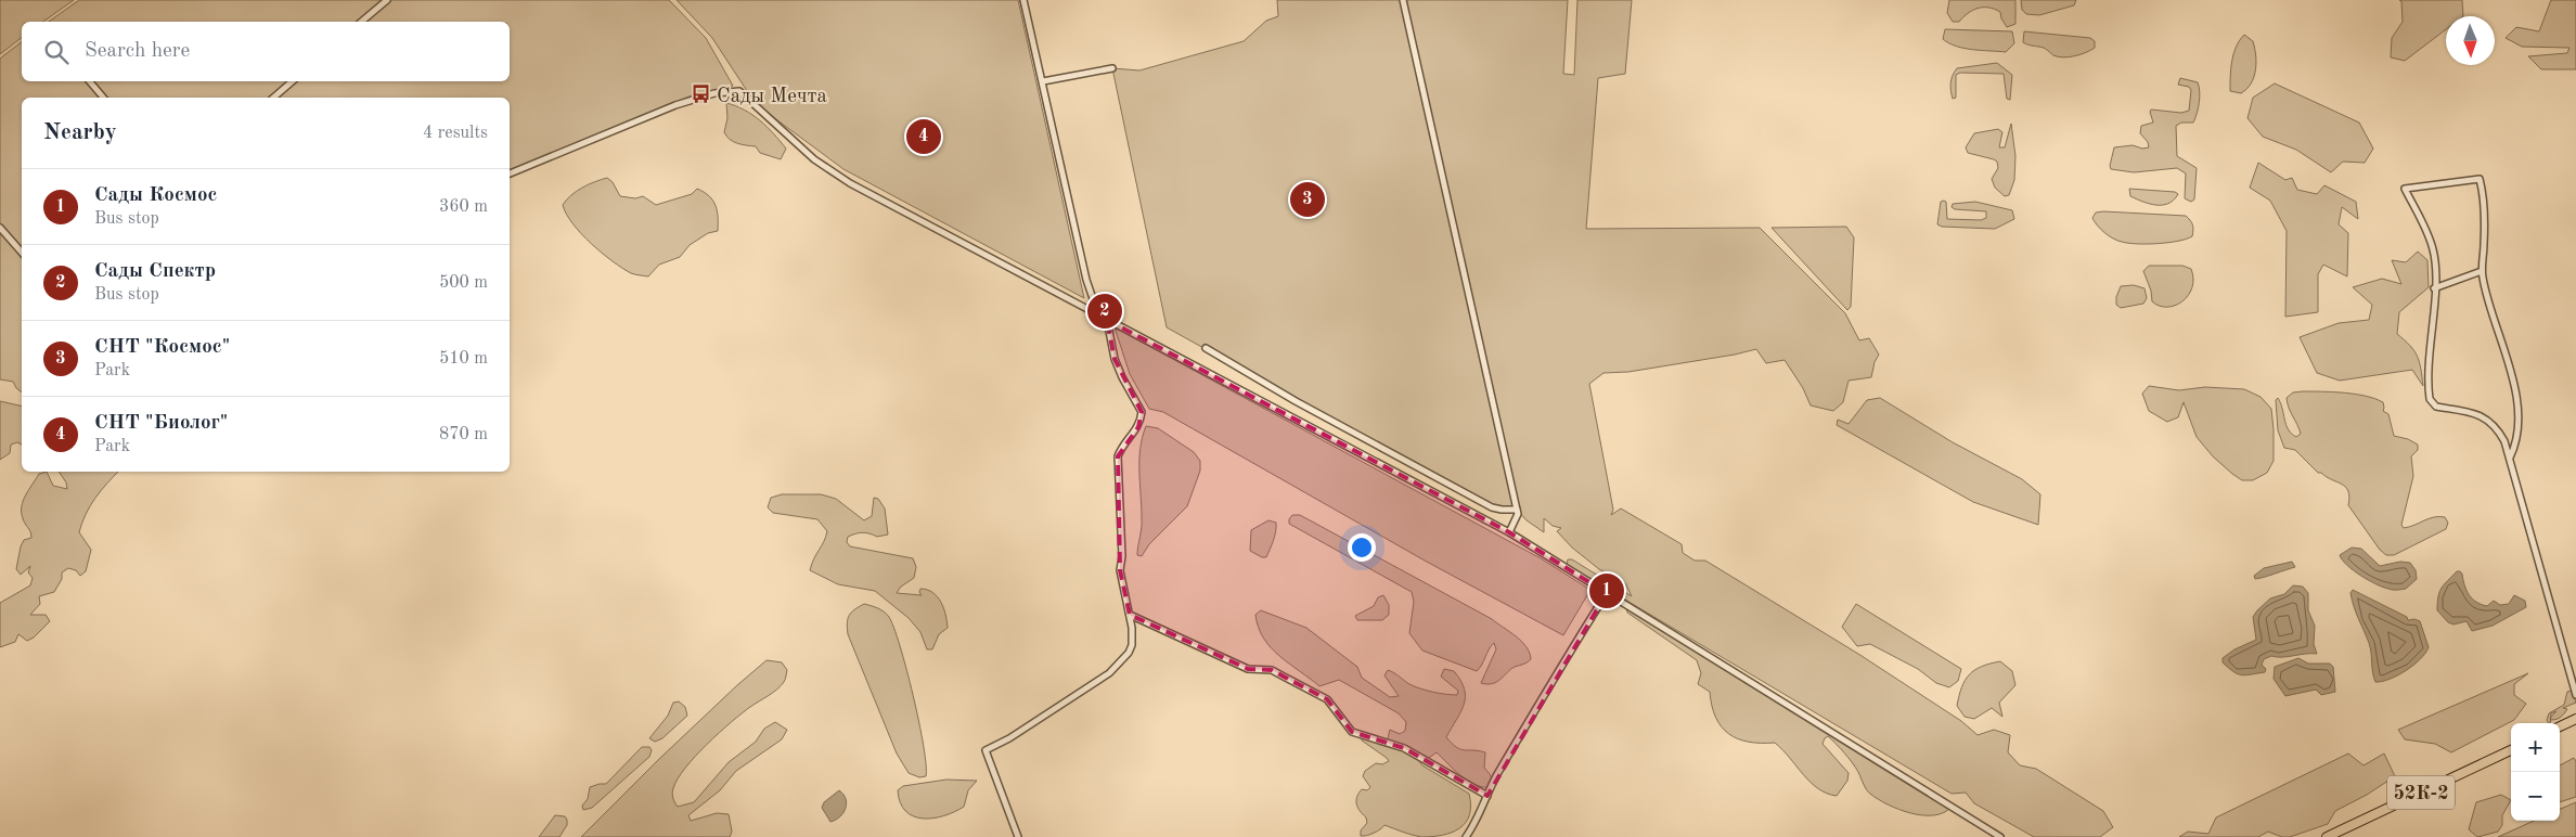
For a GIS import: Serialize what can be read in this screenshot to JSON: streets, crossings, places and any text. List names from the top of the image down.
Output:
{
  "streets": {
    "main road": ["52К-2"]
  },
  "places": {
    "bus stop": ["Сады Мечта"]
  },
  "north": "bottom",
  "page": {
    "search": "Search here",
    "heading": ["Nearby", "4 results"],
    "pins": [
      "4",
      "3",
      "2",
      "1"
    ],
    "list": [
      {
        "mark": "1",
        "name": "Сады Космос",
        "note": "Bus stop",
        "value": "360 m"
      },
      {
        "mark": "2",
        "name": "Сады Спектр",
        "note": "Bus stop",
        "value": "500 m"
      },
      {
        "mark": "3",
        "name": "СНТ \"Космос\"",
        "note": "Park",
        "value": "510 m"
      },
      {
        "mark": "4",
        "name": "СНТ \"Биолог\"",
        "note": "Park",
        "value": "870 m"
      }
    ],
    "map_buttons": ["+", "−"]
  }
}
